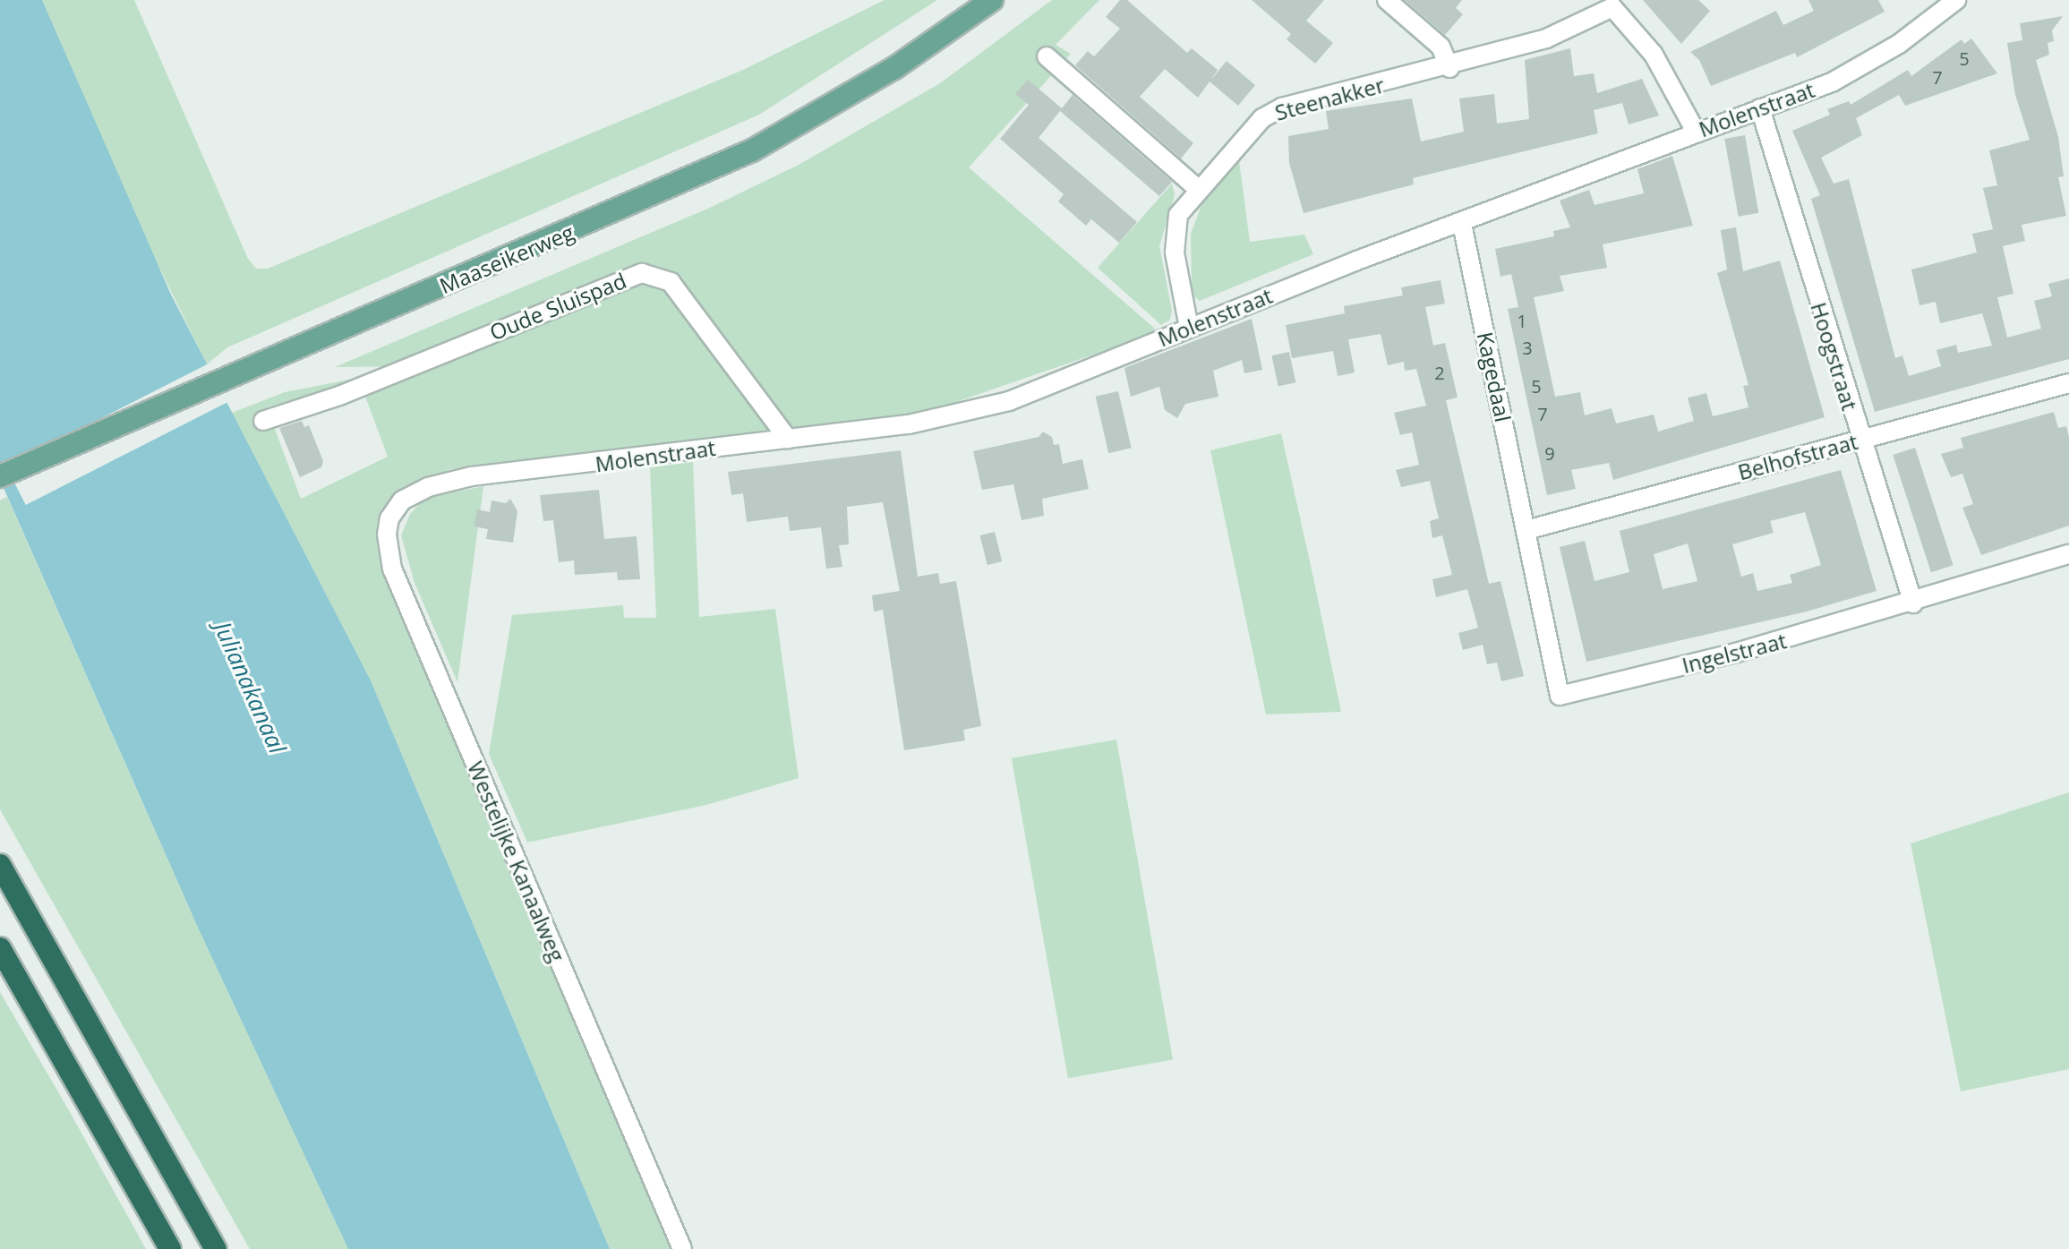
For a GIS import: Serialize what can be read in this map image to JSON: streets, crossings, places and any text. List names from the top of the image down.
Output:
{
  "streets": {
    "main road": ["Maaseikerweg"],
    "street": [
      "Steenakker",
      "Molenstraat",
      "Oude Sluispad",
      "Hoogstraat",
      "Kagedaal",
      "Belhofstraat",
      "Ingelstraat",
      "Westelijke Kanaalweg"
    ]
  },
  "crossings": [
    ["Steenakker", "Molenstraat"],
    ["Molenstraat", "Oude Sluispad"],
    ["Molenstraat", "Hoogstraat"],
    ["Molenstraat", "Kagedaal"],
    ["Molenstraat", "Westelijke Kanaalweg"],
    ["Hoogstraat", "Belhofstraat"],
    ["Hoogstraat", "Ingelstraat"],
    ["Kagedaal", "Belhofstraat"],
    ["Kagedaal", "Ingelstraat"],
    ["Belhofstraat", "Ingelstraat"]
  ],
  "water": ["Julianakanaal"],
  "house_numbers": [
    "5",
    "7",
    "1",
    "3",
    "2",
    "5",
    "7",
    "9"
  ]
}
